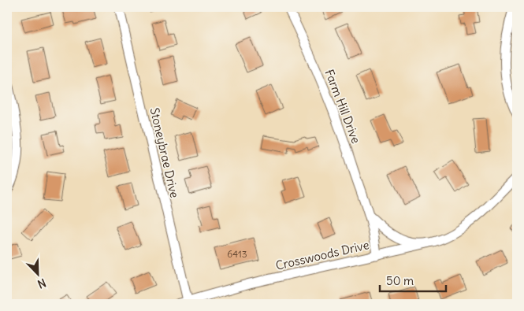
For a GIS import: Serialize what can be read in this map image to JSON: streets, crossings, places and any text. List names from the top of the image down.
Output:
{
  "streets": {
    "street": ["Farm Hill Drive", "Stoneybrae Drive", "Crosswoods Drive"]
  },
  "crossings": [
    ["Farm Hill Drive", "Crosswoods Drive"],
    ["Stoneybrae Drive", "Crosswoods Drive"]
  ],
  "house_numbers": ["6413"],
  "scale_bar": "50 m",
  "north": "bottom right"
}
